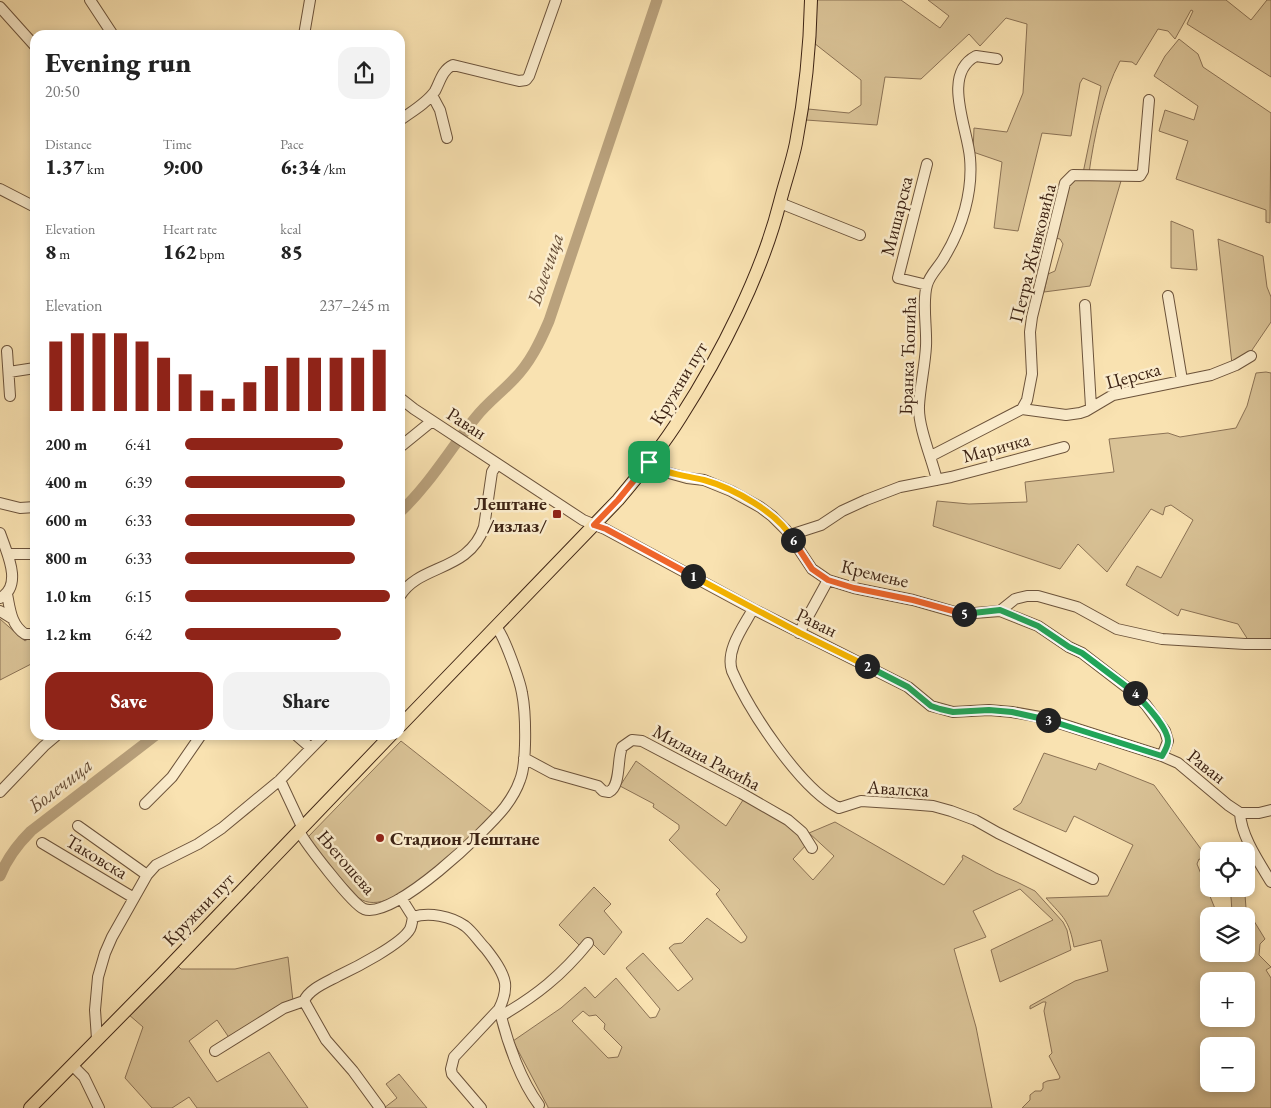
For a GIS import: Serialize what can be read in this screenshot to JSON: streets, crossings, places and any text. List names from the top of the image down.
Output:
{
  "streets": {
    "main road": ["Кружни пут"],
    "street": [
      "Мишарска",
      "Петра Живковића",
      "Бранка Ћопића",
      "Церска",
      "Раван",
      "Маричка",
      "Кремење",
      "Милана Ракића",
      "Авалска",
      "Таковска",
      "Његошева"
    ]
  },
  "crossings": [
    ["Мишарска", "Бранка Ћопића"],
    ["Петра Живковића", "Церска"],
    ["Кружни пут", "Раван"],
    ["Кружни пут", "Кремење"],
    ["Кружни пут", "Његошева"],
    ["Раван", "Авалска"],
    ["Милана Ракића", "Његошева"]
  ],
  "water": ["Болечица"],
  "places": {
    "transit": ["Лештане /излаз/"],
    "other": ["Стадион Лештане"]
  },
  "page": {
    "heading": ["Evening run", "20:50"],
    "stats": [
      ["Distance", "1.37 km"],
      ["Time", "9:00"],
      ["Pace", "6:34 /km"],
      ["Elevation", "8 m"],
      ["Heart rate", "162 bpm"],
      ["kcal", "85"]
    ],
    "chart": ["Elevation", "237–245 m"],
    "list": [
      {
        "name": "200 m",
        "note": "6:41"
      },
      {
        "name": "400 m",
        "note": "6:39"
      },
      {
        "name": "600 m",
        "note": "6:33"
      },
      {
        "name": "800 m",
        "note": "6:33"
      },
      {
        "name": "1.0 km",
        "note": "6:15"
      },
      {
        "name": "1.2 km",
        "note": "6:42"
      }
    ],
    "pins": [
      "6",
      "1",
      "5",
      "2",
      "4",
      "3"
    ],
    "buttons": ["Save", "Share"],
    "map_buttons": ["+", "−"]
  }
}
